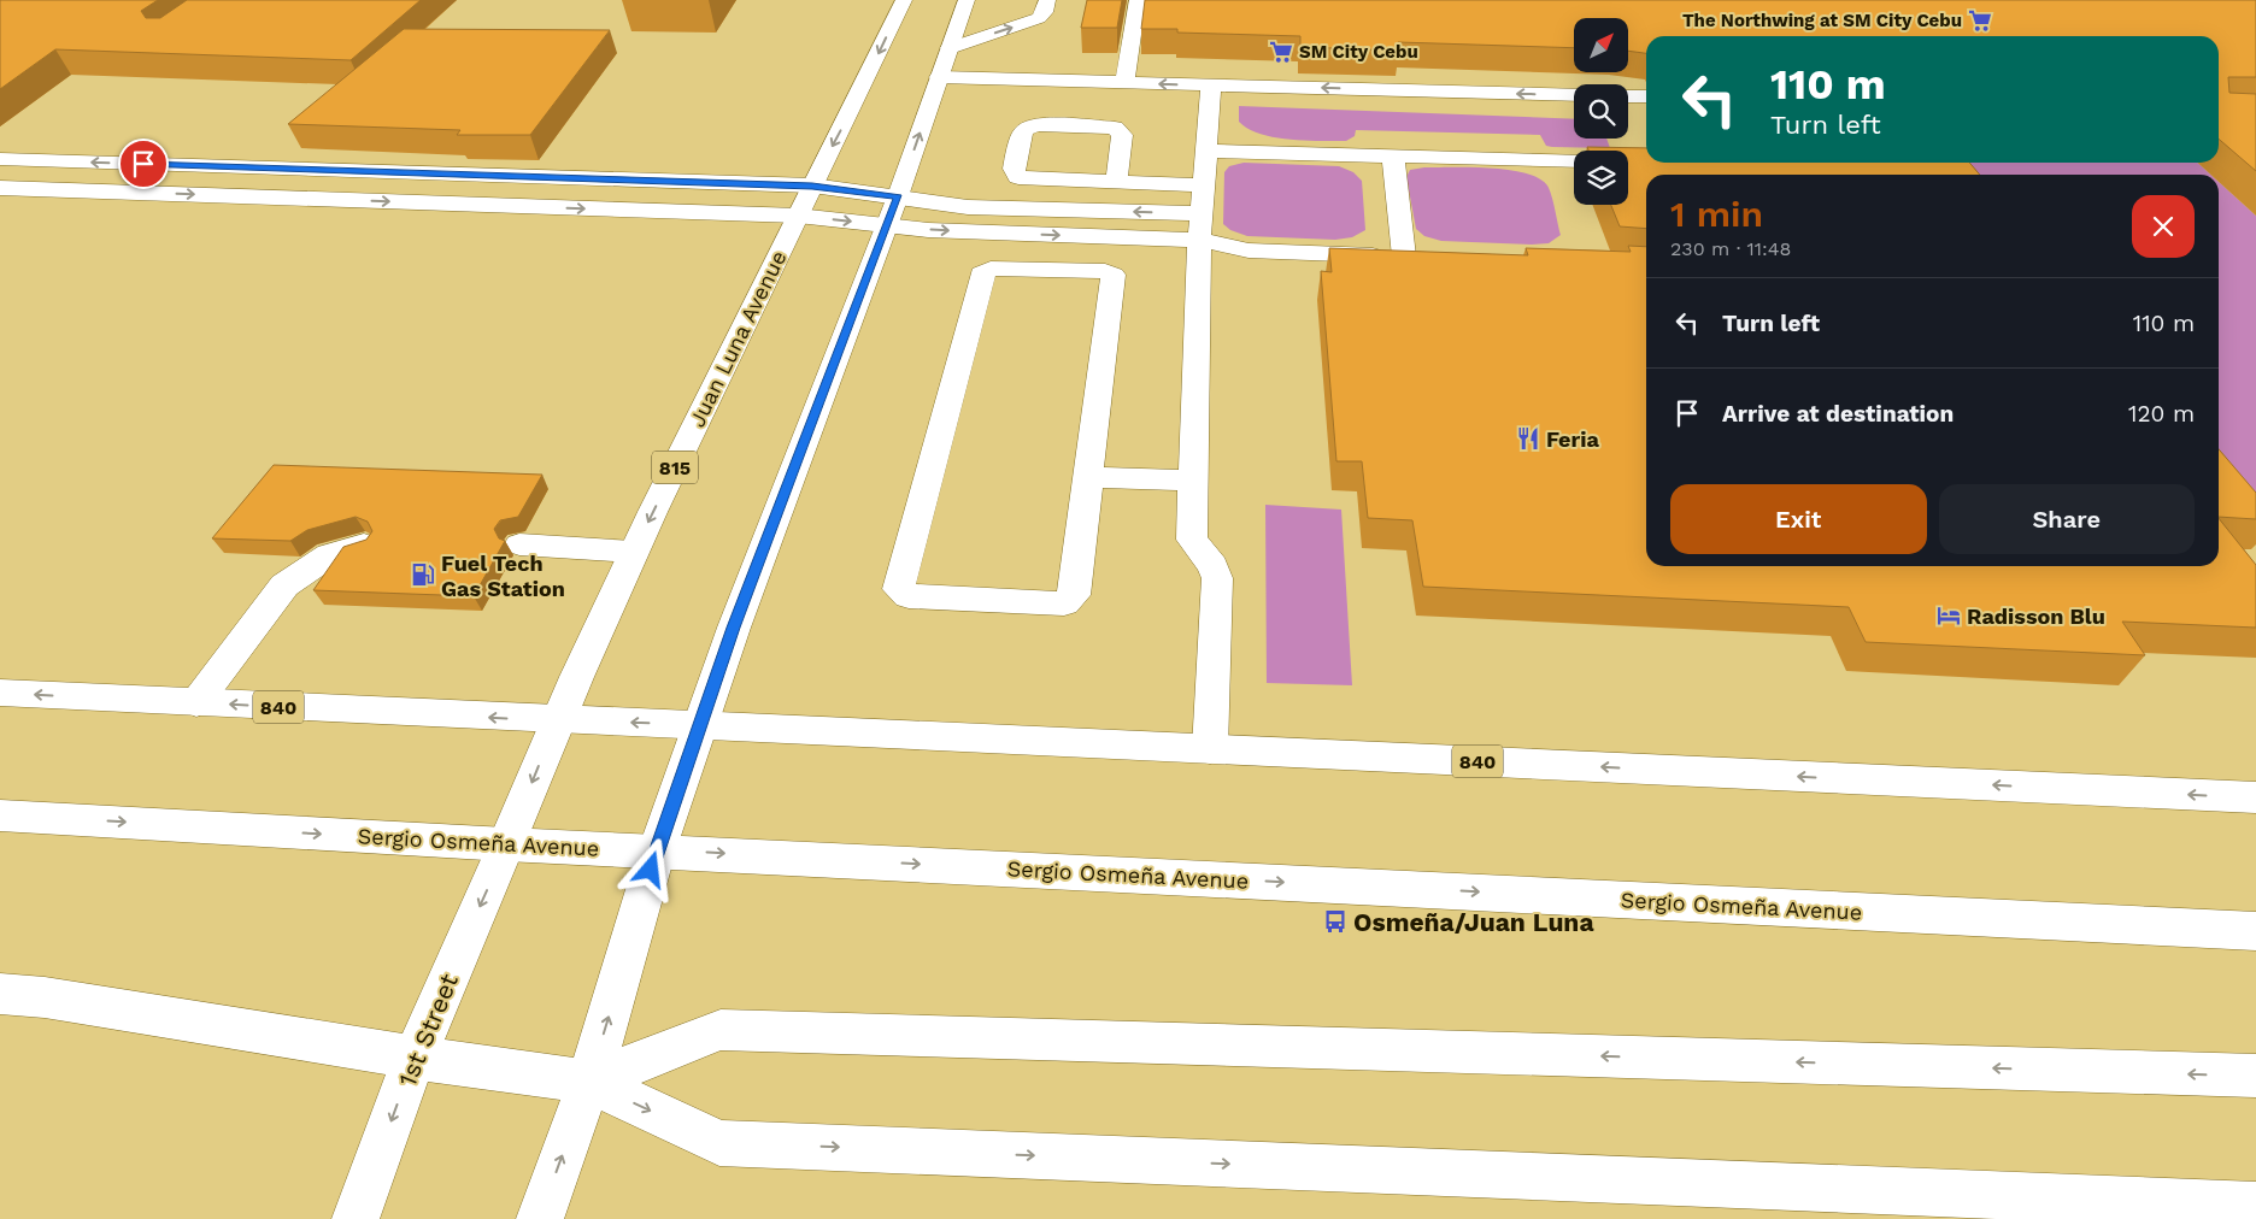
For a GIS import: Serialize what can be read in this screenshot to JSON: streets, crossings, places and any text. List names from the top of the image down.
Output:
{
  "streets": {
    "main road": [
      "Juan Luna Avenue",
      "815",
      "840",
      "Sergio Osmeña Avenue",
      "1st Street"
    ]
  },
  "crossings": [
    ["Juan Luna Avenue", "840"],
    ["Juan Luna Avenue", "Sergio Osmeña Avenue"],
    ["Juan Luna Avenue", "1st Street"],
    ["Sergio Osmeña Avenue", "1st Street"]
  ],
  "places": {
    "supermarket": ["The Northwing at SM City Cebu", "SM City Cebu"],
    "restaurant": ["Feria"],
    "fuel station": ["Fuel Tech Gas Station"],
    "hotel": ["Radisson Blu"],
    "bus stop": ["Osmeña/Juan Luna"]
  },
  "north": "top right",
  "page": {
    "turn": ["110 m", "Turn left"],
    "heading": ["1 min", "230 m · 11:48"],
    "list": [
      {
        "name": "Turn left",
        "value": "110 m"
      },
      {
        "name": "Arrive at destination",
        "value": "120 m"
      }
    ],
    "buttons": ["Exit", "Share"]
  }
}
